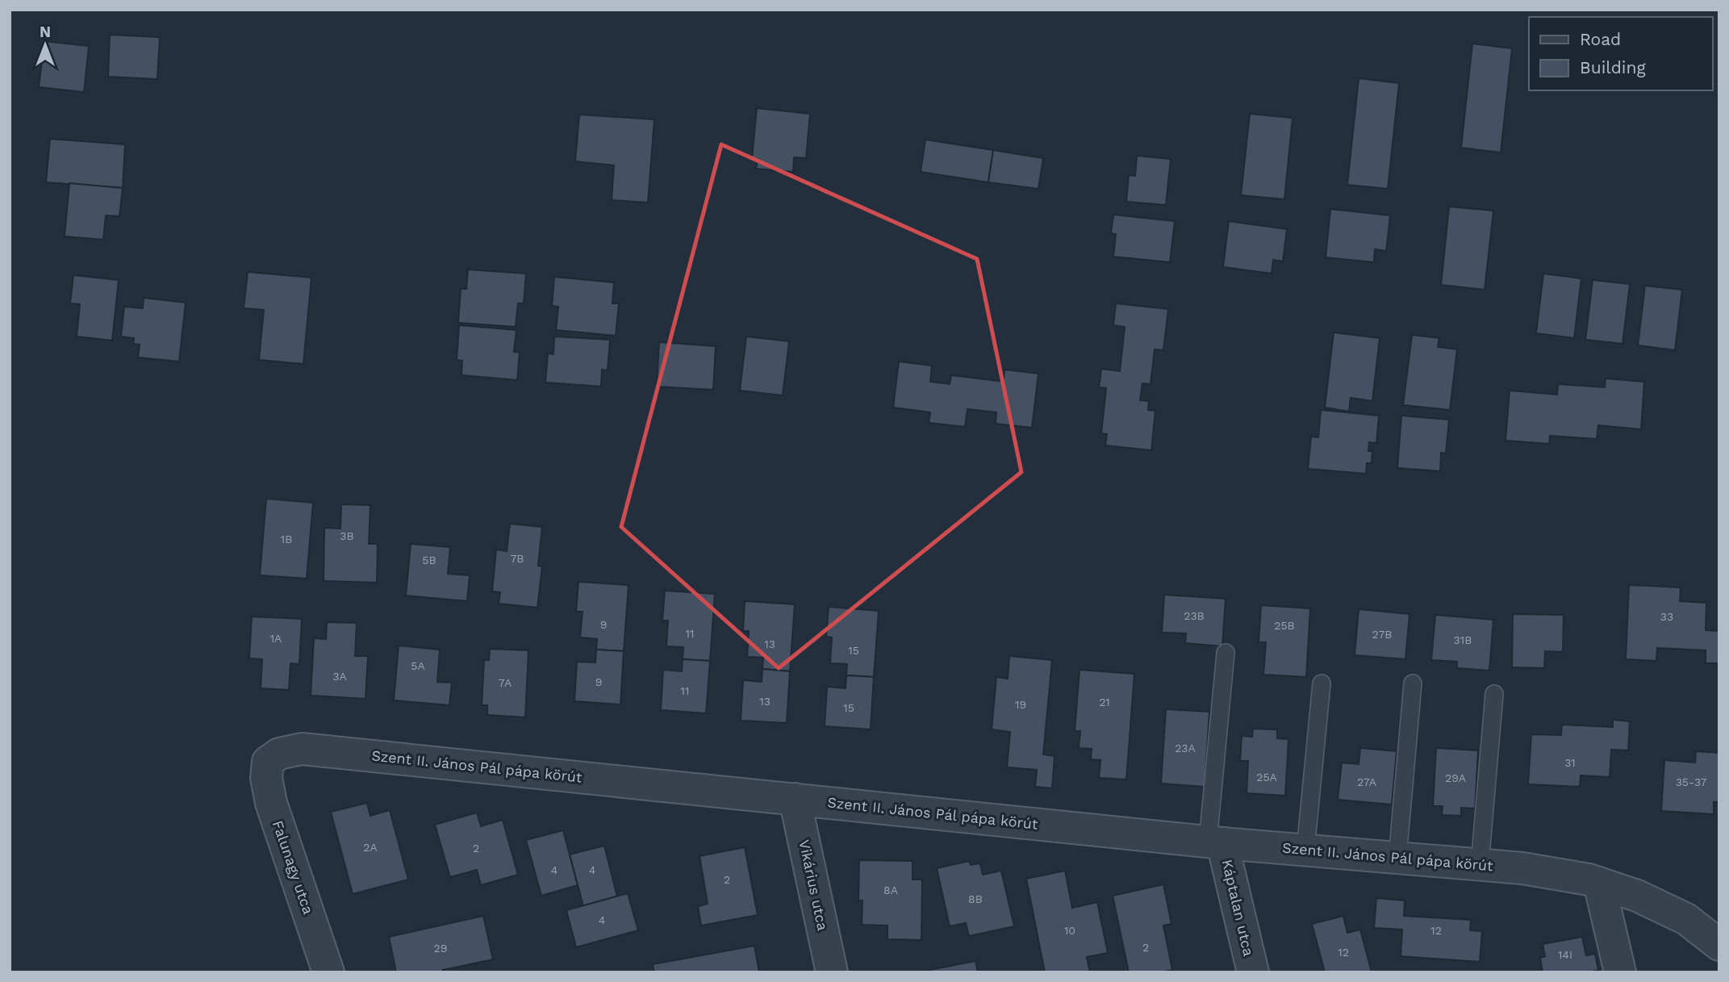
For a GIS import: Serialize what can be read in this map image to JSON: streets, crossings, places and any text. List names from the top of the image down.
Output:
{
  "streets": {
    "street": [
      "Szent II. János Pál pápa körút",
      "Falunagy utca",
      "Vikárius utca",
      "Káptalan utca"
    ]
  },
  "crossings": [
    ["Szent II. János Pál pápa körút", "Falunagy utca"],
    ["Szent II. János Pál pápa körút", "Vikárius utca"],
    ["Szent II. János Pál pápa körút", "Káptalan utca"]
  ],
  "house_numbers": [
    "3B",
    "1B",
    "7B",
    "5B",
    "23B",
    "33",
    "9",
    "25B",
    "11",
    "27B",
    "1A",
    "31B",
    "13",
    "15",
    "5A",
    "3A",
    "9",
    "7A",
    "11",
    "13",
    "21",
    "19",
    "15",
    "23A",
    "31",
    "25A",
    "29A",
    "27A",
    "35-37",
    "2A",
    "2",
    "4",
    "4",
    "2",
    "8A",
    "8B",
    "4",
    "10",
    "12",
    "2",
    "29",
    "12",
    "14I"
  ],
  "legend": ["Road", "Building"],
  "north": "top"
}
